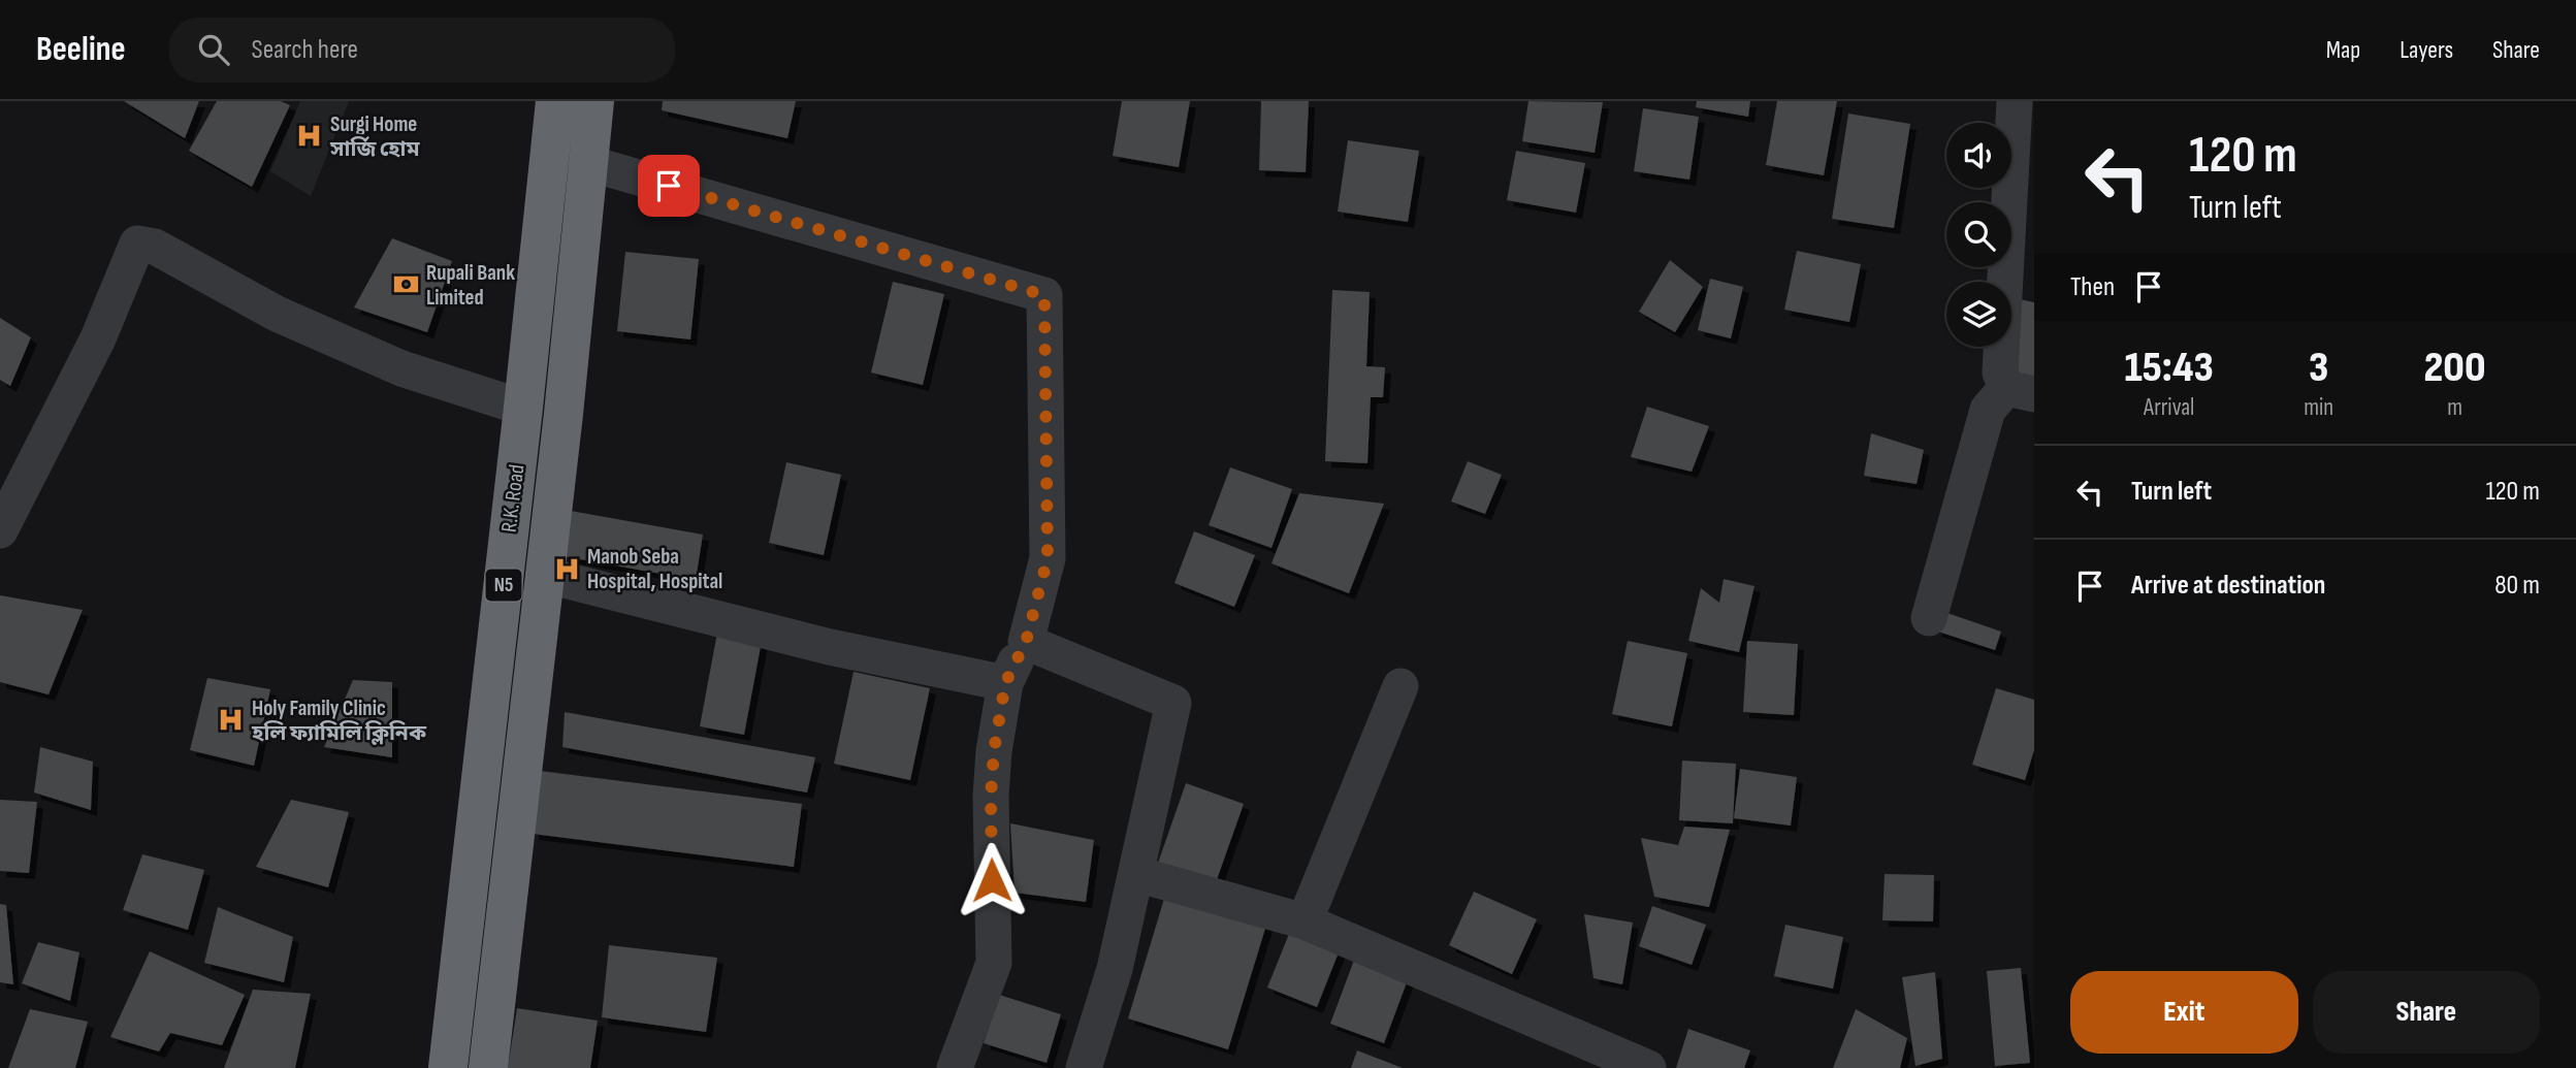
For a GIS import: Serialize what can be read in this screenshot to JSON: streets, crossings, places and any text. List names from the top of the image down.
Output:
{
  "streets": {
    "highway": ["R.K. Road", "N5"]
  },
  "places": {
    "hospital": ["Surgi Home সার্জি হোম", "Manob Seba Hospital, Hospital", "Holy Family Clinic হলি ফ্যামিলি ক্লিনিক"],
    "bank": ["Rupali Bank Limited"]
  },
  "page": {
    "header": "Beeline",
    "search": "Search here",
    "nav": ["Map", "Layers", "Share"],
    "turn": ["120 m", "Turn left"],
    "then": "Then",
    "eta": [
      "15:43",
      "Arrival",
      "3",
      "min",
      "200",
      "m"
    ],
    "list": [
      {
        "name": "Turn left",
        "value": "120 m"
      },
      {
        "name": "Arrive at destination",
        "value": "80 m"
      }
    ],
    "buttons": ["Exit", "Share"]
  }
}
